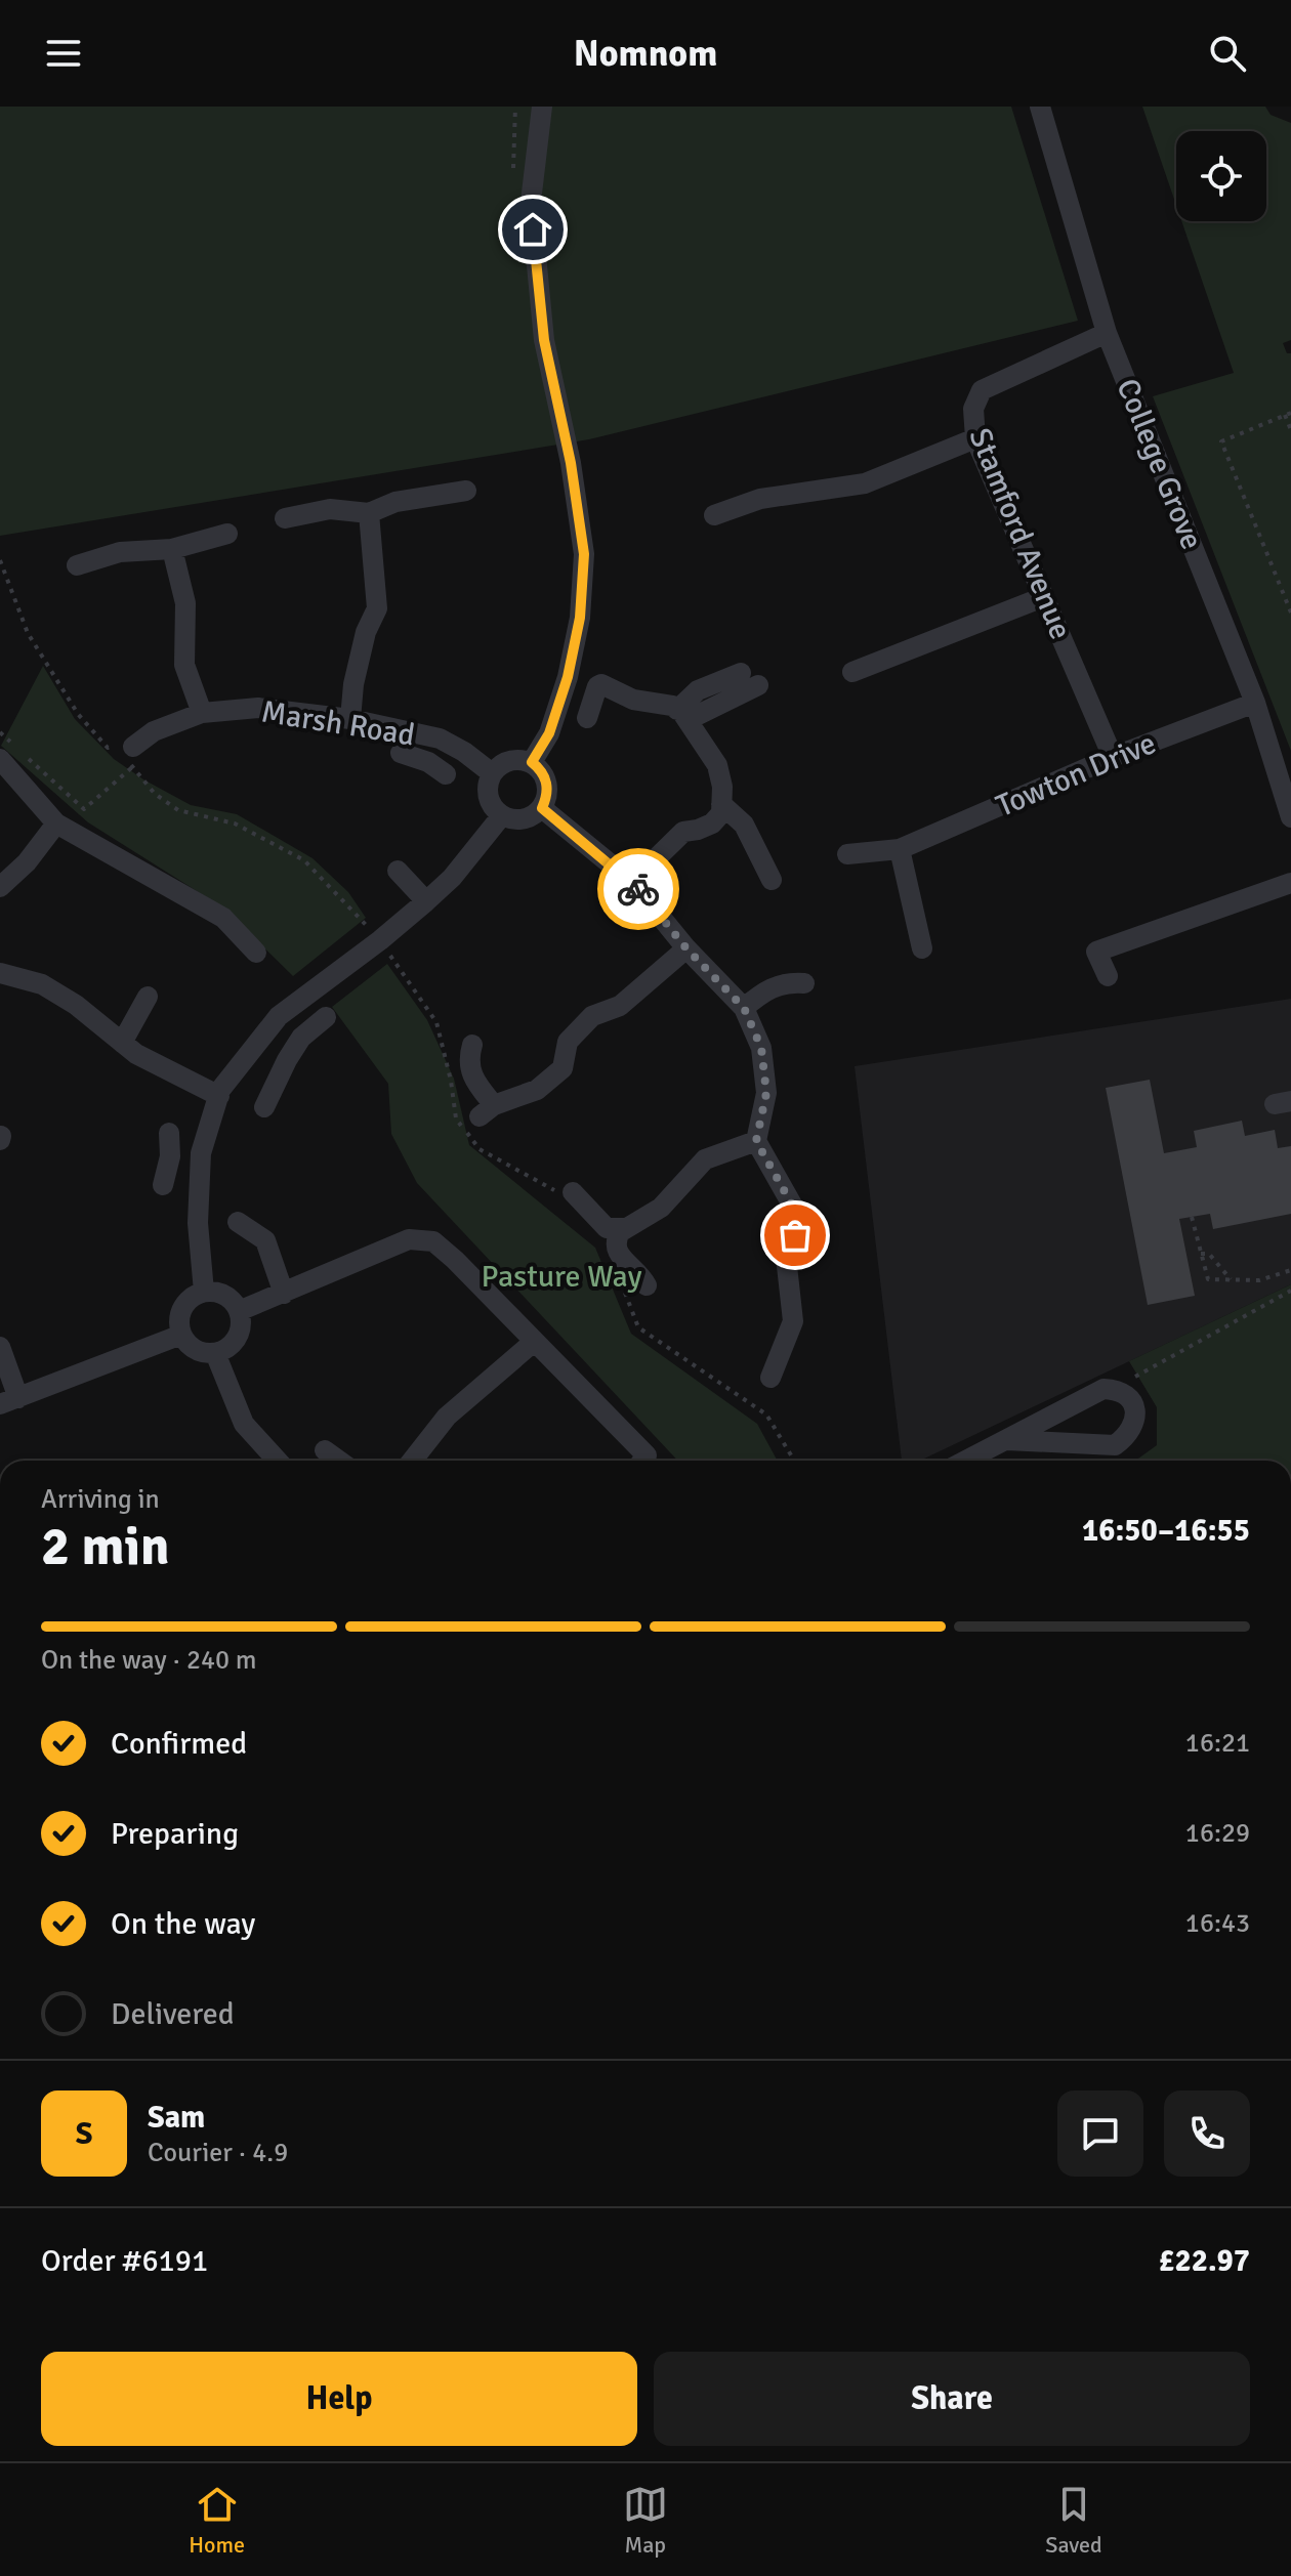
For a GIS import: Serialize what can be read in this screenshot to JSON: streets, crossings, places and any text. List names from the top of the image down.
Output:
{
  "streets": {
    "street": [
      "College Grove",
      "Stamford Avenue",
      "Marsh Road",
      "Towton Drive"
    ]
  },
  "crossings": [
    ["College Grove", "Stamford Avenue"],
    ["College Grove", "Towton Drive"],
    ["Stamford Avenue", "Towton Drive"]
  ],
  "parks": ["Pasture Way"],
  "page": {
    "header": "Nomnom",
    "heading": ["2 min", "Arriving in", "16:50–16:55"],
    "panel": [
      "Sam",
      "Courier · 4.9",
      "Order #6191",
      "£22.97"
    ],
    "bar": "On the way · 240 m",
    "list": [
      ["Confirmed", "16:21"],
      ["Preparing", "16:29"],
      ["On the way", "16:43"],
      "Delivered"
    ],
    "round": "S",
    "buttons": ["Help", "Share"],
    "tabs": ["Home", "Map", "Saved"]
  }
}
